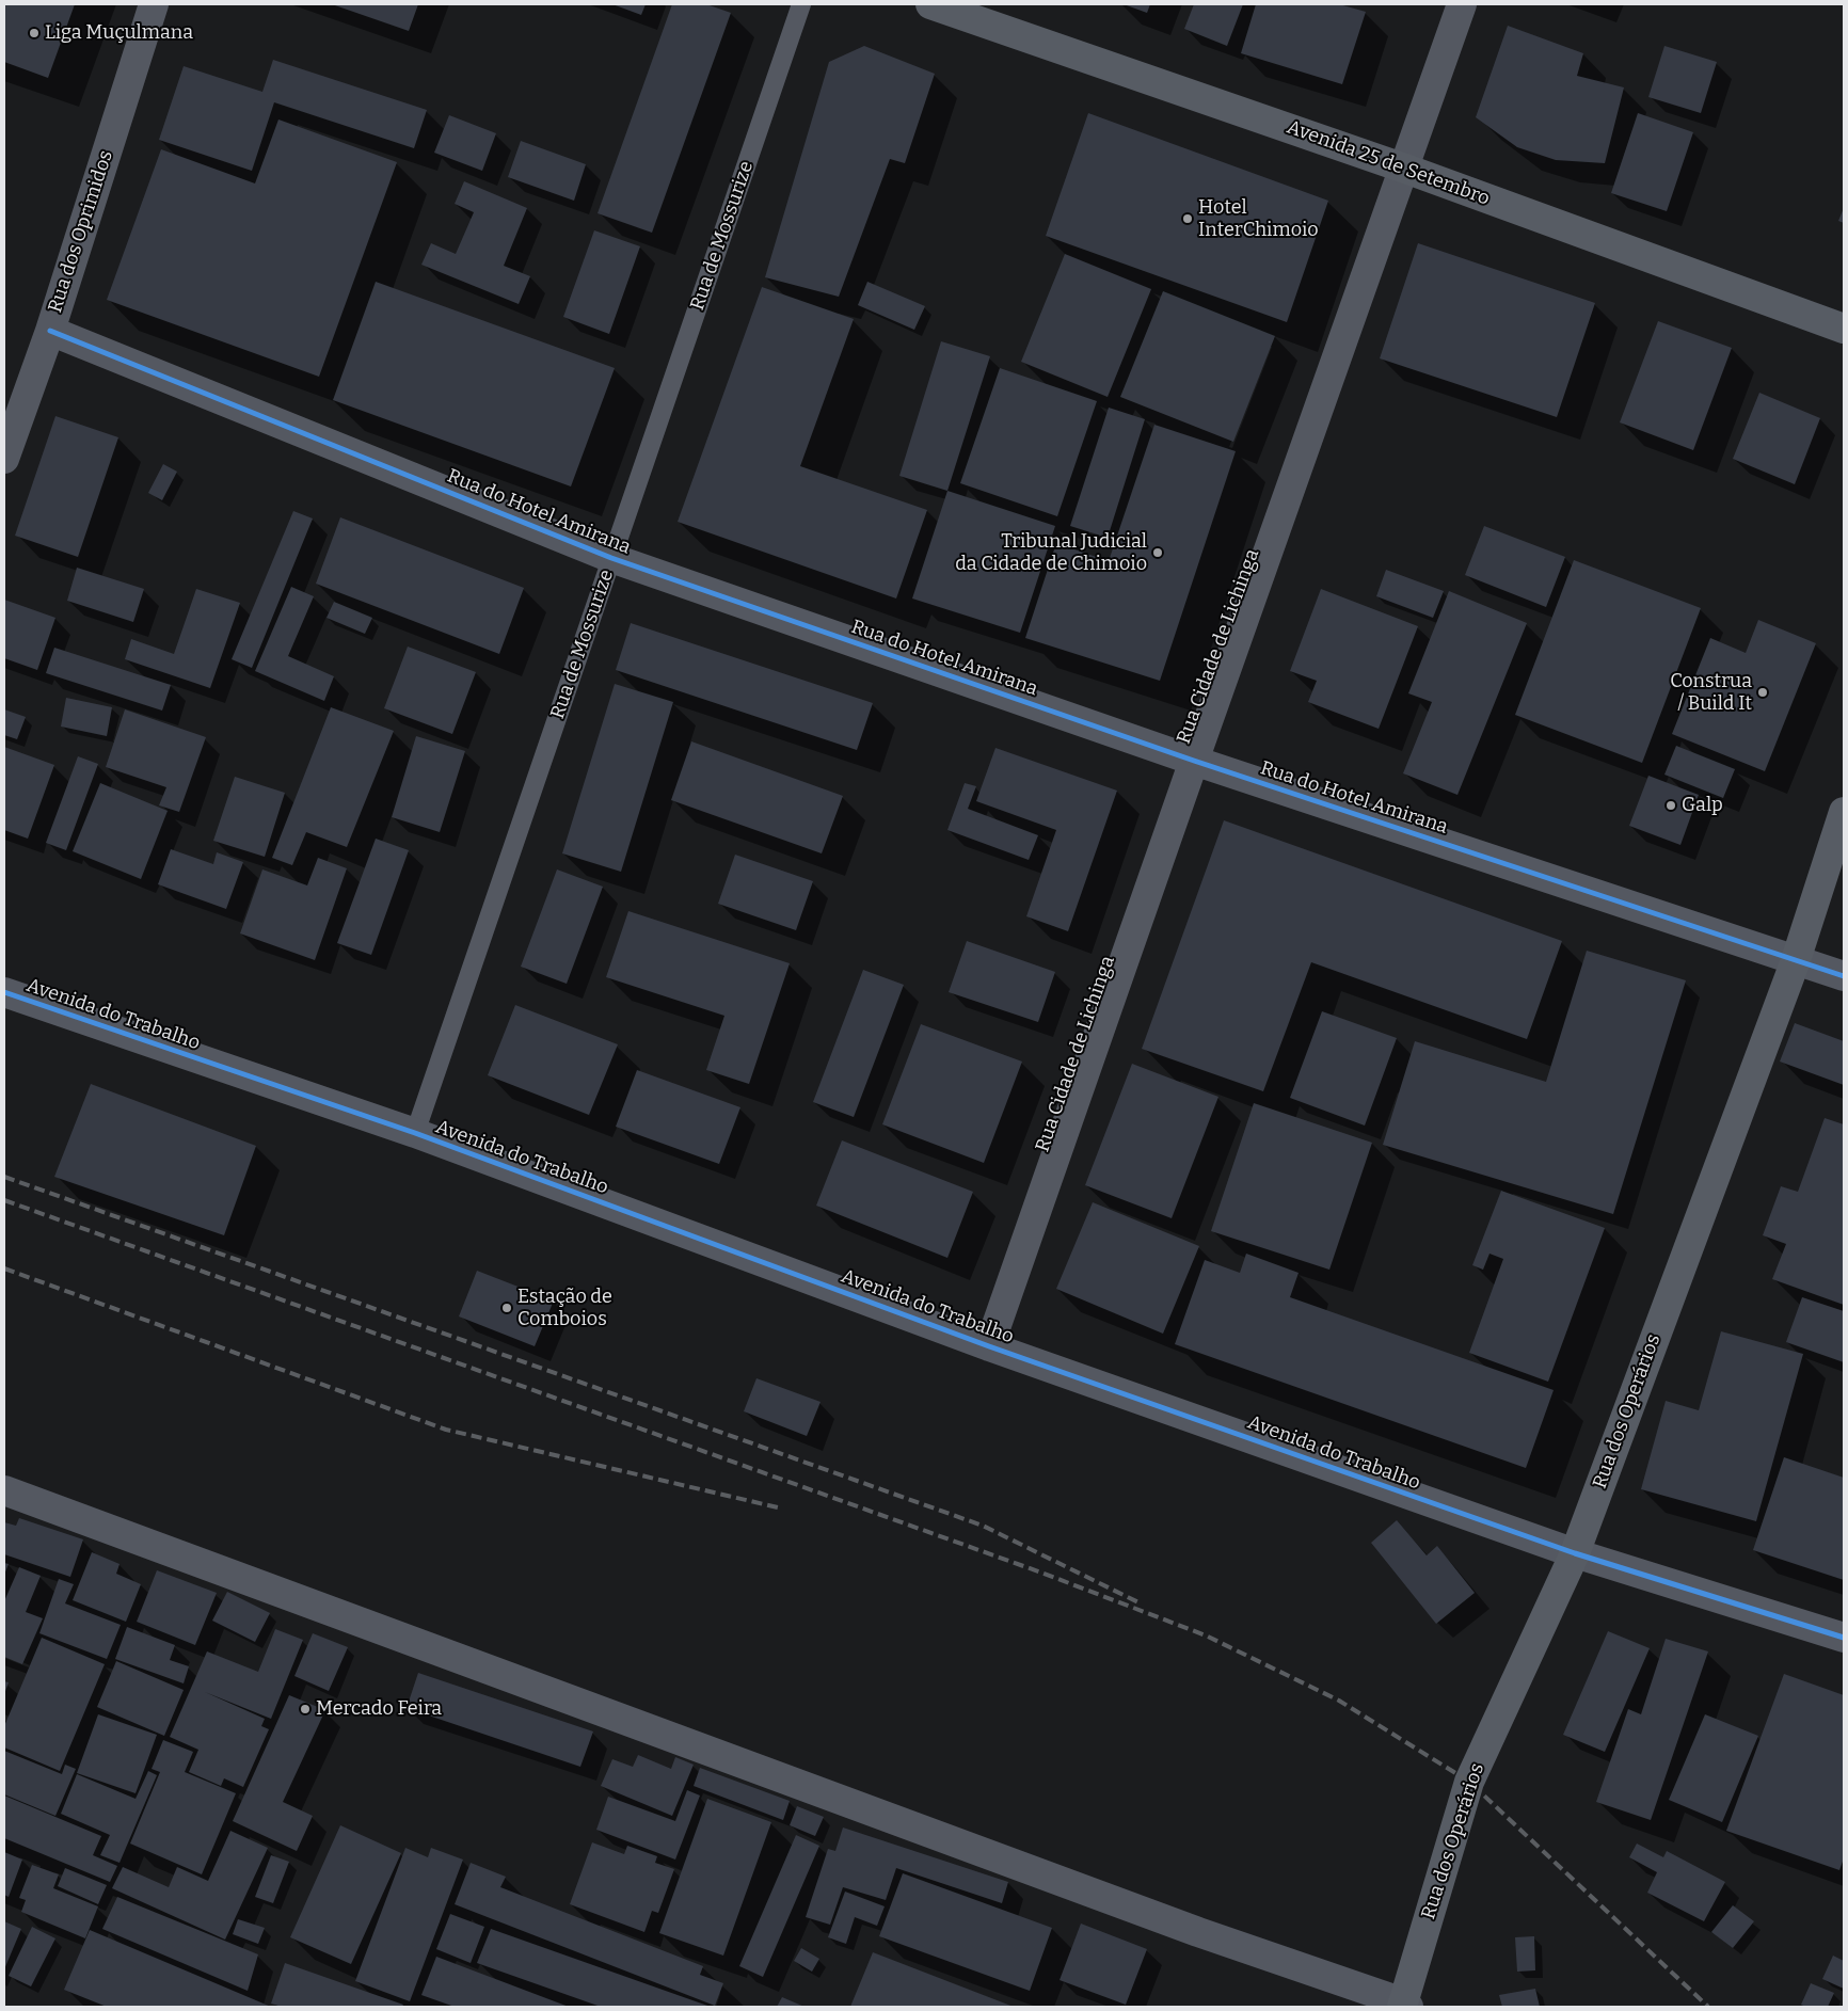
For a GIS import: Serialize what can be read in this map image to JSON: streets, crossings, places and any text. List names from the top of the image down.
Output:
{
  "streets": {
    "street": [
      "Avenida 25 de Setembro",
      "Rua dos Oprimidos",
      "Rua do Hotel Amirana",
      "Rua Cidade de Lichinga",
      "Avenida do Trabalho",
      "Rua dos Operários"
    ],
    "lane": ["Rua de Mossurize"]
  },
  "crossings": [
    ["Avenida 25 de Setembro", "Rua Cidade de Lichinga"],
    ["Rua dos Oprimidos", "Rua do Hotel Amirana"],
    ["Rua de Mossurize", "Rua do Hotel Amirana"],
    ["Rua de Mossurize", "Avenida do Trabalho"],
    ["Rua do Hotel Amirana", "Rua Cidade de Lichinga"],
    ["Rua do Hotel Amirana", "Rua dos Operários"],
    ["Rua Cidade de Lichinga", "Avenida do Trabalho"],
    ["Avenida do Trabalho", "Rua dos Operários"]
  ],
  "places": [
    "Liga Muçulmana",
    "Hotel InterChimoio",
    "Tribunal Judicial da Cidade de Chimoio",
    "Construa / Build It",
    "Galp",
    "Estação de Comboios",
    "Mercado Feira"
  ]
}
